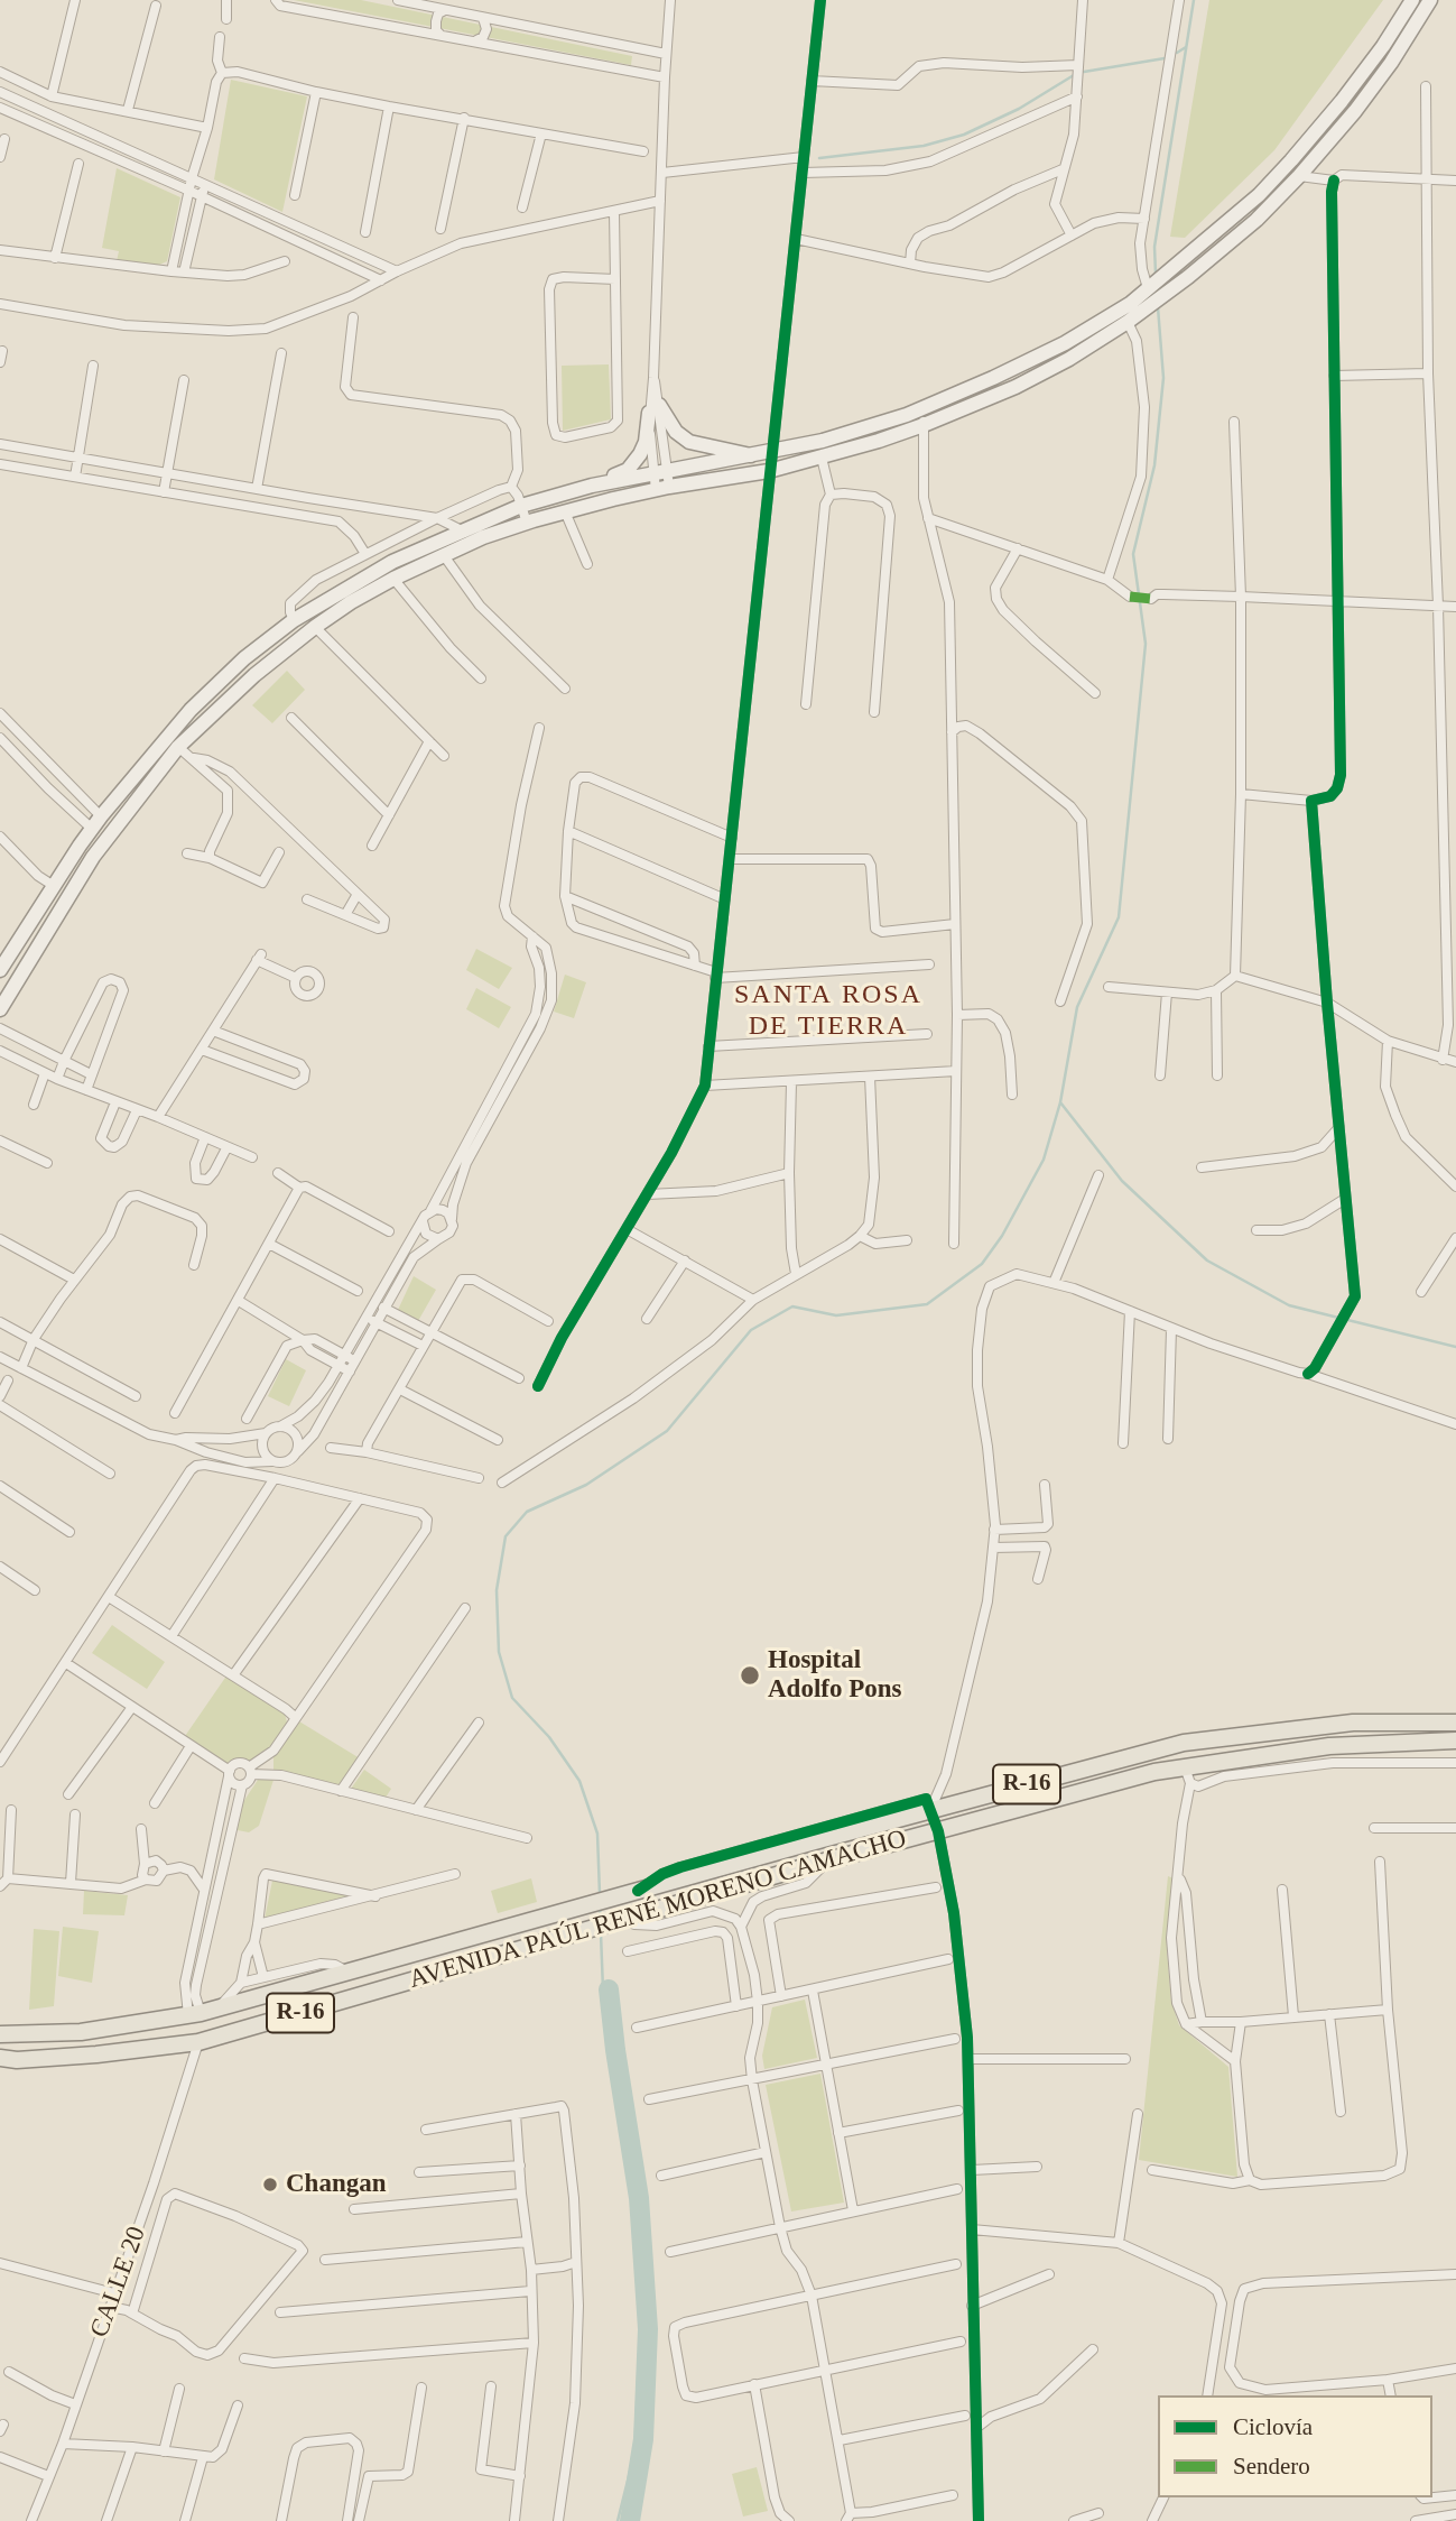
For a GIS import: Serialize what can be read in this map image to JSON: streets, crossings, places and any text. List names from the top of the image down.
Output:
{
  "streets": {
    "main road": ["R-16", "AVENIDA PAÚL RENÉ MORENO CAMACHO"],
    "street": ["CALLE 20"]
  },
  "crossings": [
    ["AVENIDA PAÚL RENÉ MORENO CAMACHO", "CALLE 20"]
  ],
  "districts": ["SANTA ROSA DE TIERRA"],
  "places": ["Hospital Adolfo Pons", "Changan"],
  "legend": ["Ciclovía", "Sendero"]
}
